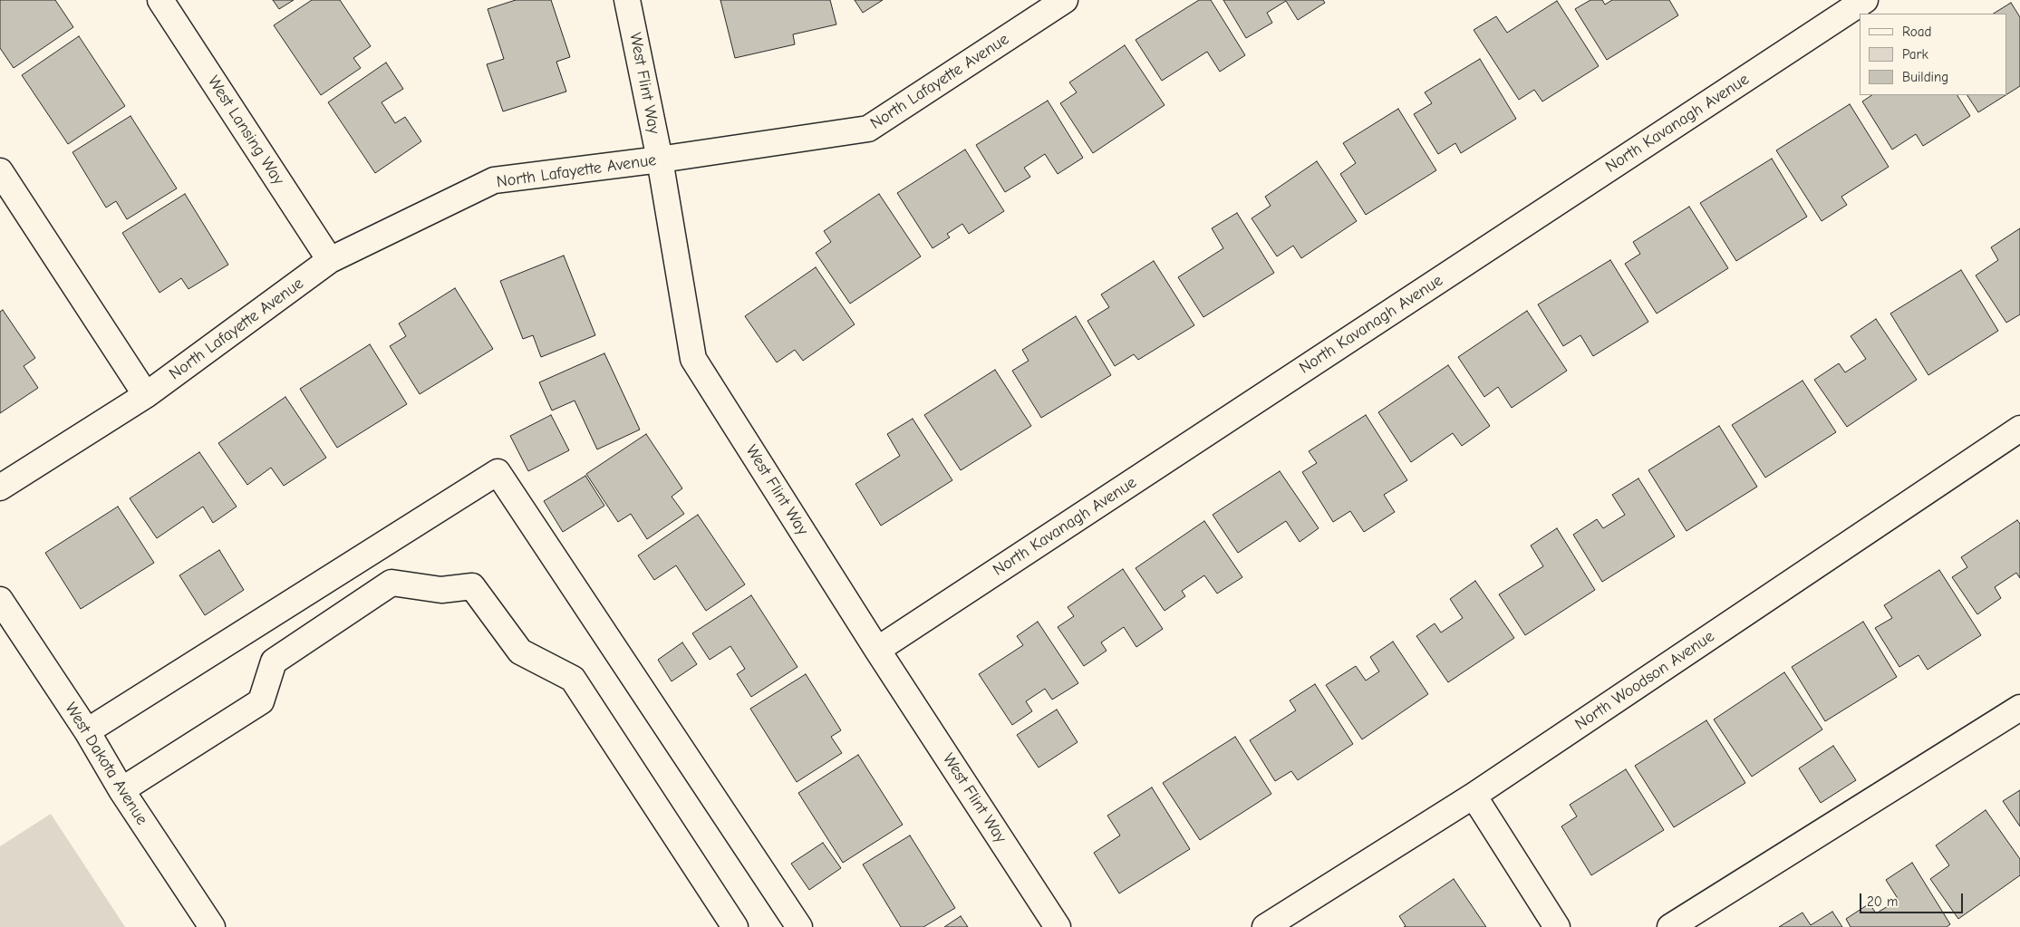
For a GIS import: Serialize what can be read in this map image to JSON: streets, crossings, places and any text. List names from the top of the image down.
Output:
{
  "streets": {
    "street": [
      "North Lafayette Avenue",
      "West Flint Way",
      "North Kavanagh Avenue",
      "West Lansing Way",
      "North Woodson Avenue",
      "West Dakota Avenue"
    ]
  },
  "crossings": [
    ["North Lafayette Avenue", "West Flint Way"],
    ["North Lafayette Avenue", "West Lansing Way"],
    ["West Flint Way", "North Kavanagh Avenue"]
  ],
  "legend": ["Road", "Park", "Building"],
  "scale_bar": "20 m"
}
